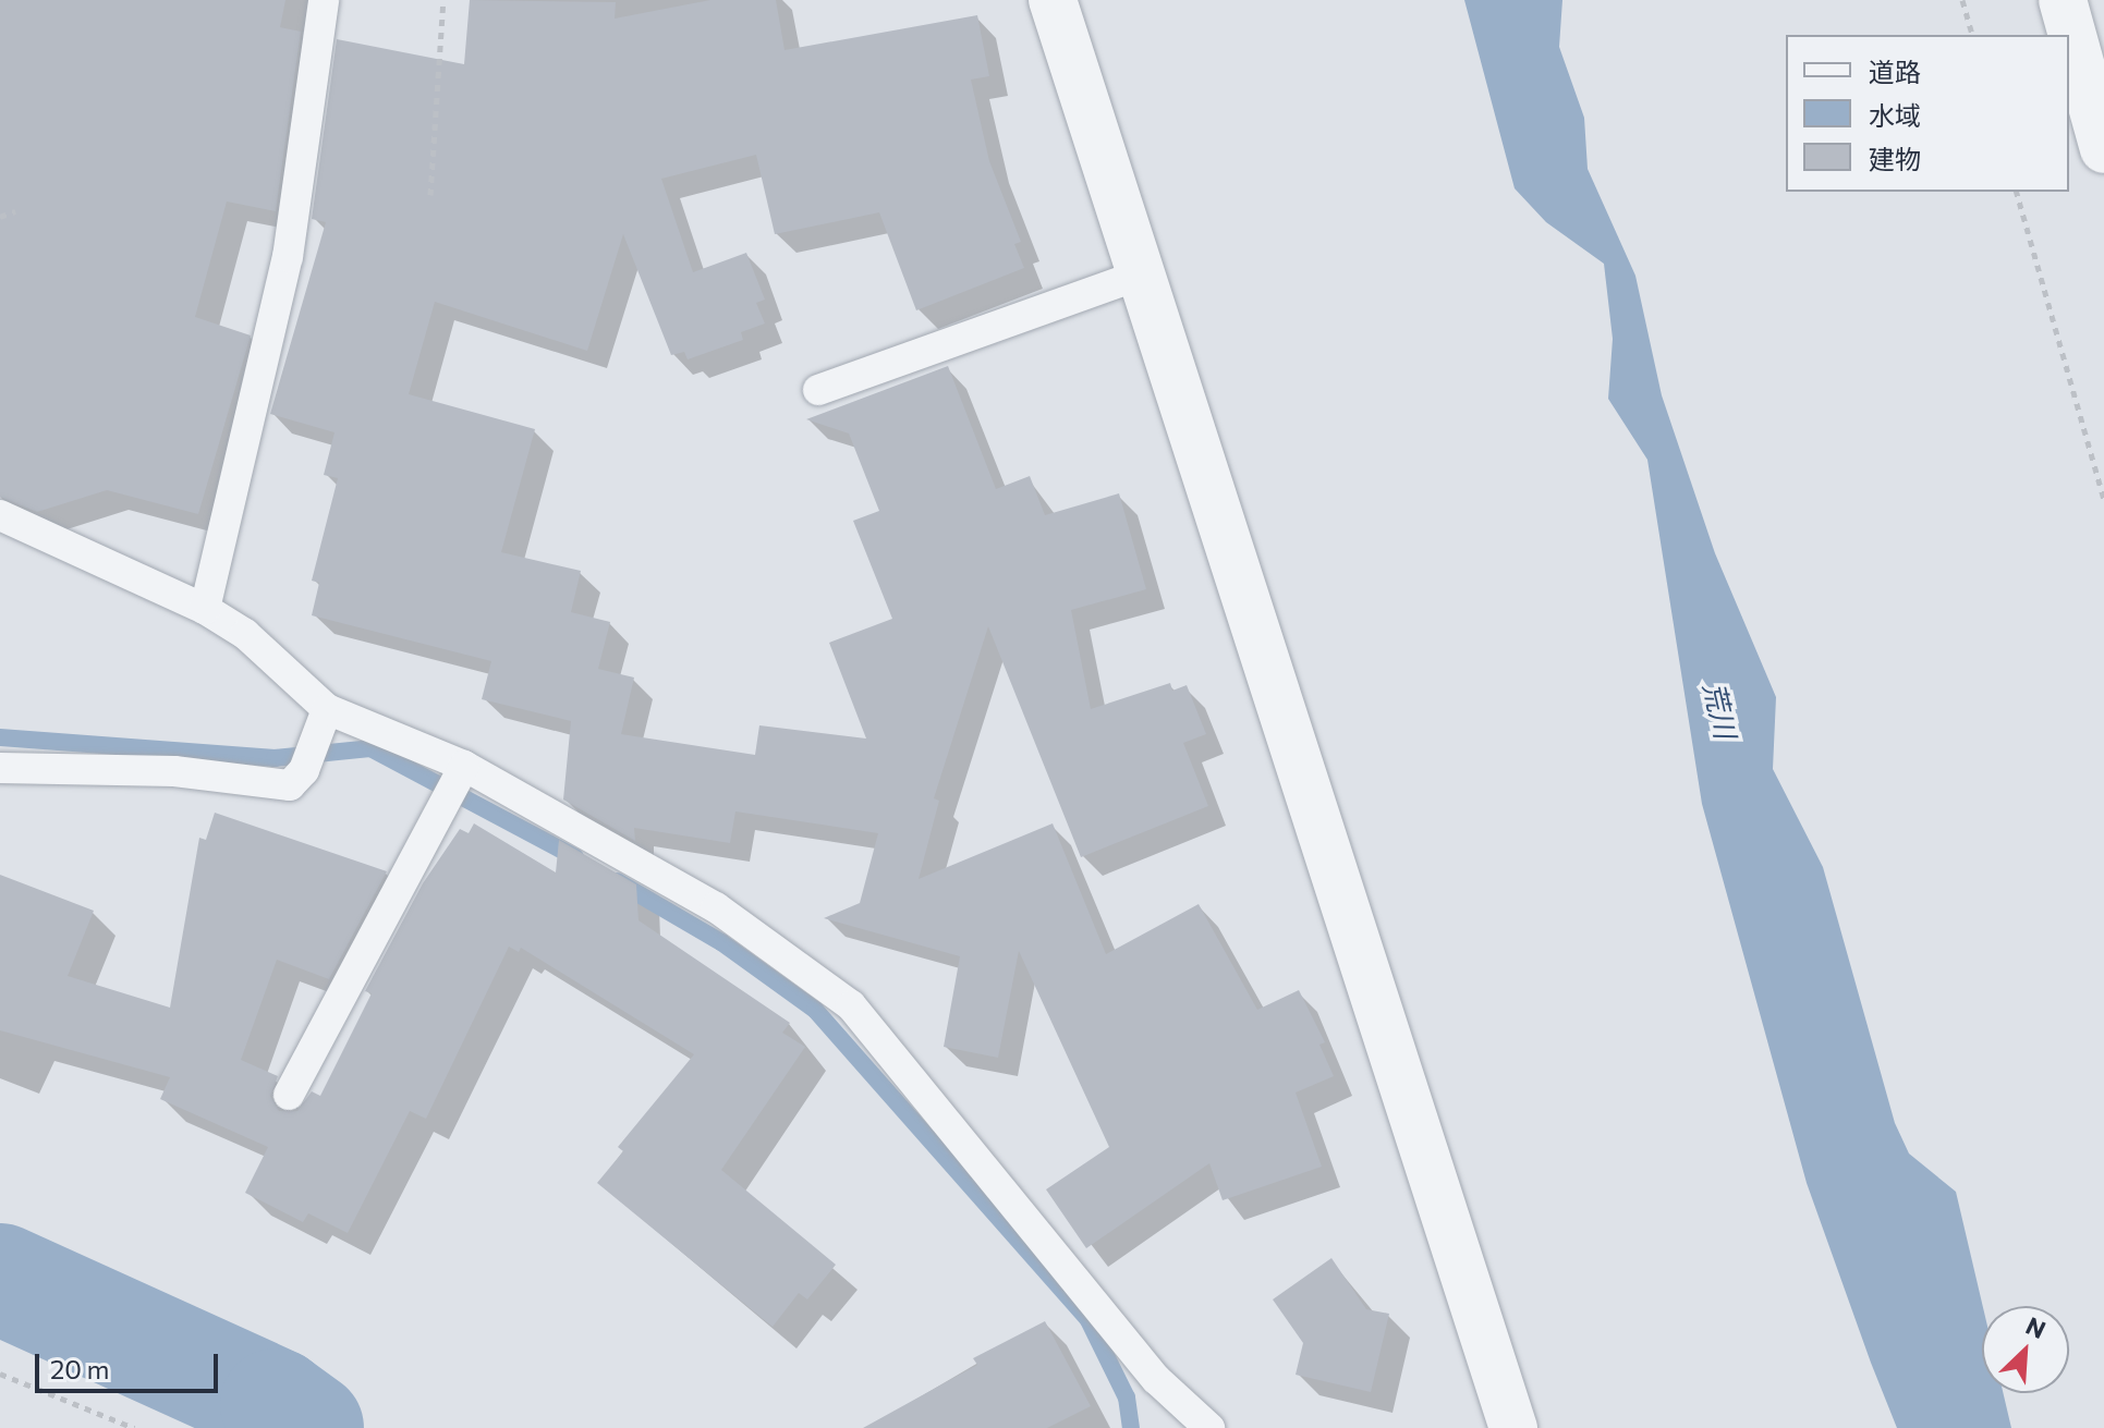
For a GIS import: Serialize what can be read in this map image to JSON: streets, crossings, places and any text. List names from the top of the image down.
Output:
{
  "water": ["荒川"],
  "legend": ["道路", "水域", "建物"],
  "scale_bar": "20 m",
  "north": "top right"
}
